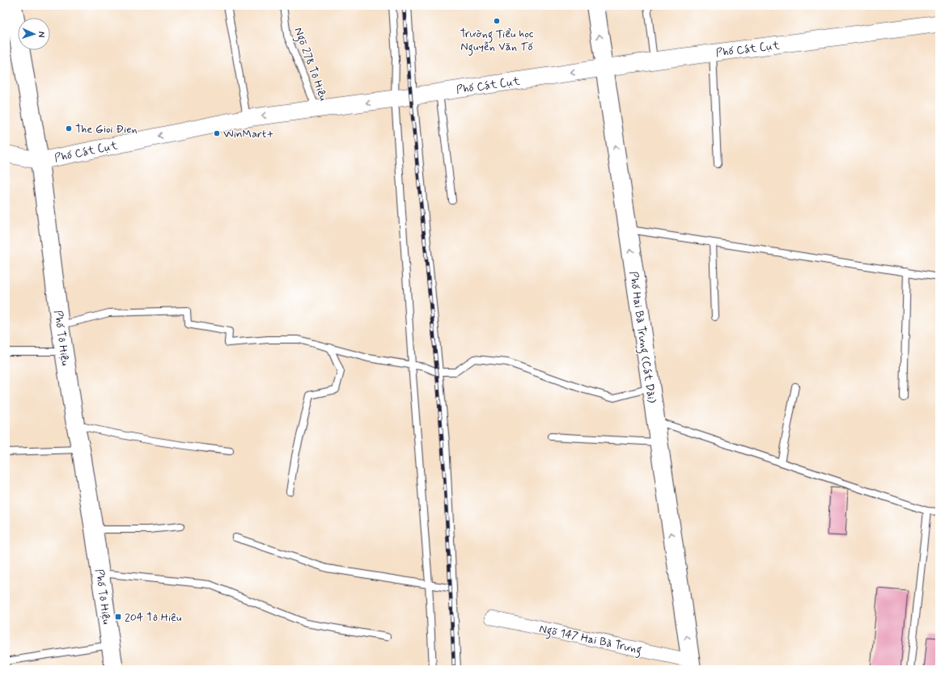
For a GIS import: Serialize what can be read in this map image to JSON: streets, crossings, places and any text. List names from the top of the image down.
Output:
{
  "streets": {
    "main road": ["Phố Hai Bà Trưng (Cát Dài)", "Phố Tô Hiệu"],
    "street": ["Phố Cát Cụt", "Ngõ 147 Hai Bà Trưng"],
    "lane": ["Ngõ 278 Tô Hiệu"]
  },
  "crossings": [
    ["Phố Cát Cụt", "Ngõ 278 Tô Hiệu"],
    ["Phố Cát Cụt", "Phố Hai Bà Trưng (Cát Dài)"],
    ["Phố Cát Cụt", "Phố Tô Hiệu"],
    ["Phố Hai Bà Trưng (Cát Dài)", "Ngõ 147 Hai Bà Trưng"]
  ],
  "one_way": ["Phố Cát Cụt", "Phố Hai Bà Trưng (Cát Dài)"],
  "places": {
    "other": ["Trường Tiểu học Nguyễn Văn Tố", "The Gioi Đien", "WinMart+"],
    "transit": ["204 Tô Hiệu"]
  },
  "north": "right"
}
